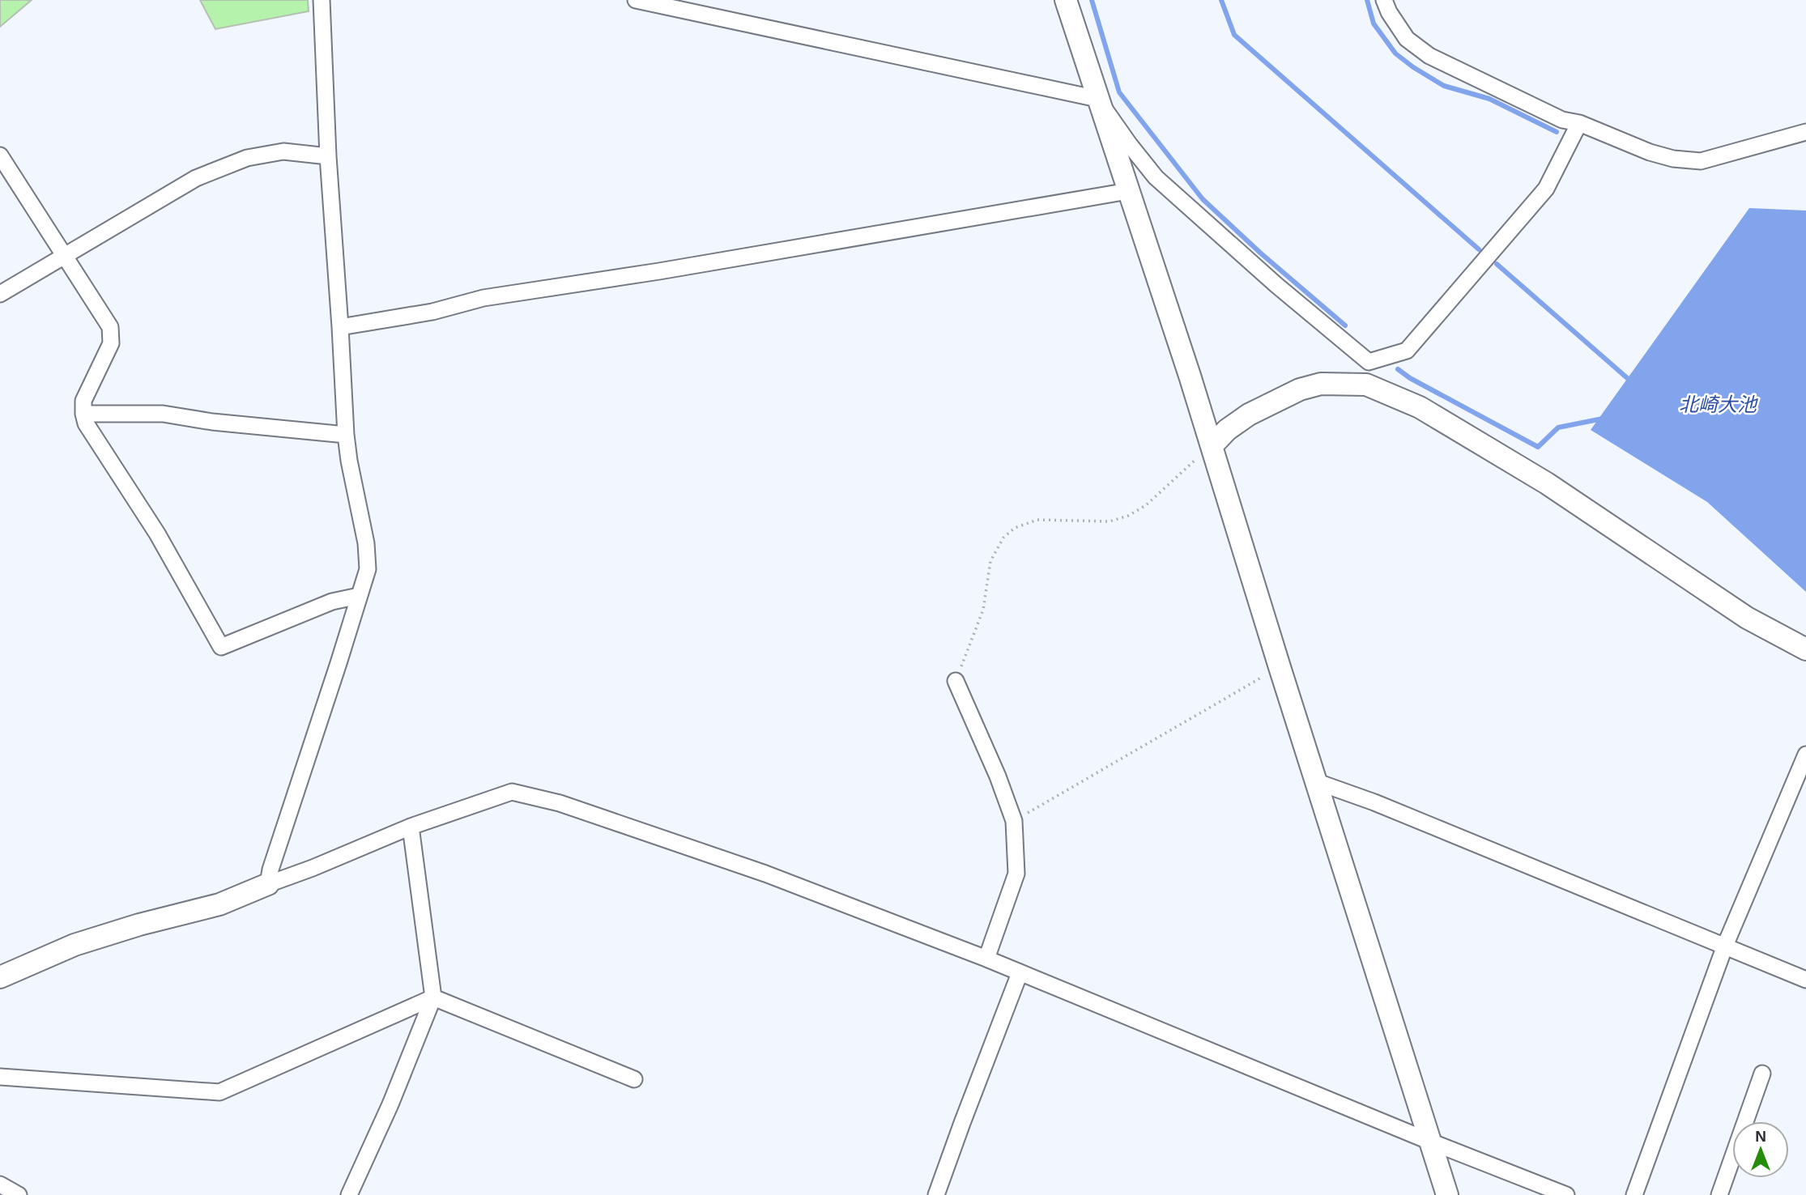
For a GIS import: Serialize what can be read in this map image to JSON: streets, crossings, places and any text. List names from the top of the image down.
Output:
{
  "water": ["北崎大池"],
  "north": "top"
}
